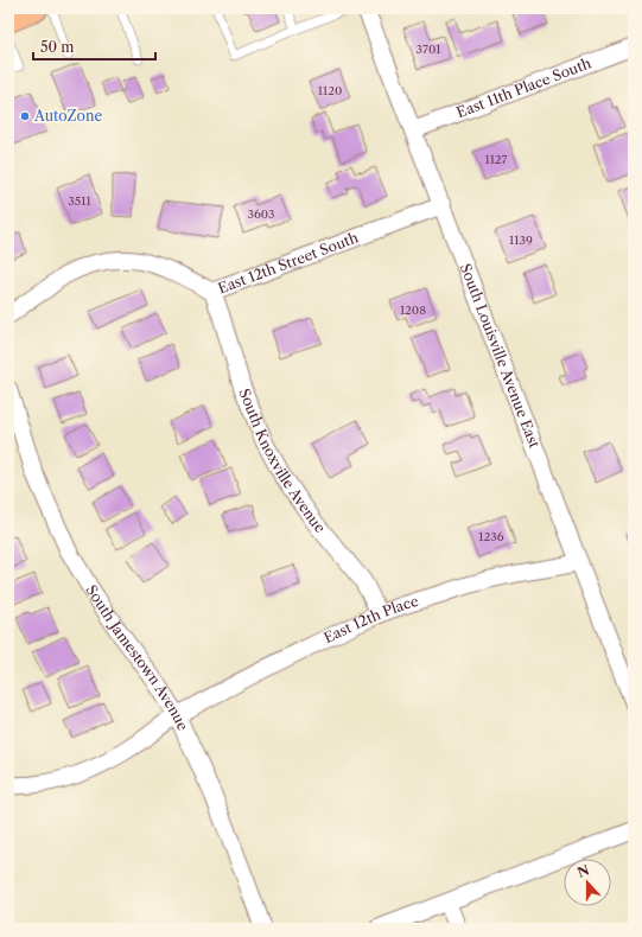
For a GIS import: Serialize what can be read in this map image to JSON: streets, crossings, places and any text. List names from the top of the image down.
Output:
{
  "streets": {
    "street": [
      "East 11th Place South",
      "East 12th Street South",
      "South Louisville Avenue East",
      "South Knoxville Avenue",
      "East 12th Place",
      "South Jamestown Avenue"
    ]
  },
  "crossings": [
    ["East 11th Place South", "South Louisville Avenue East"],
    ["East 12th Street South", "South Louisville Avenue East"],
    ["East 12th Street South", "South Knoxville Avenue"],
    ["South Louisville Avenue East", "East 12th Place"],
    ["South Knoxville Avenue", "East 12th Place"],
    ["East 12th Place", "South Jamestown Avenue"]
  ],
  "places": ["AutoZone"],
  "house_numbers": [
    "3701",
    "1120",
    "1127",
    "3511",
    "3603",
    "1139",
    "1208",
    "1236"
  ],
  "scale_bar": "50 m",
  "north": "top"
}
